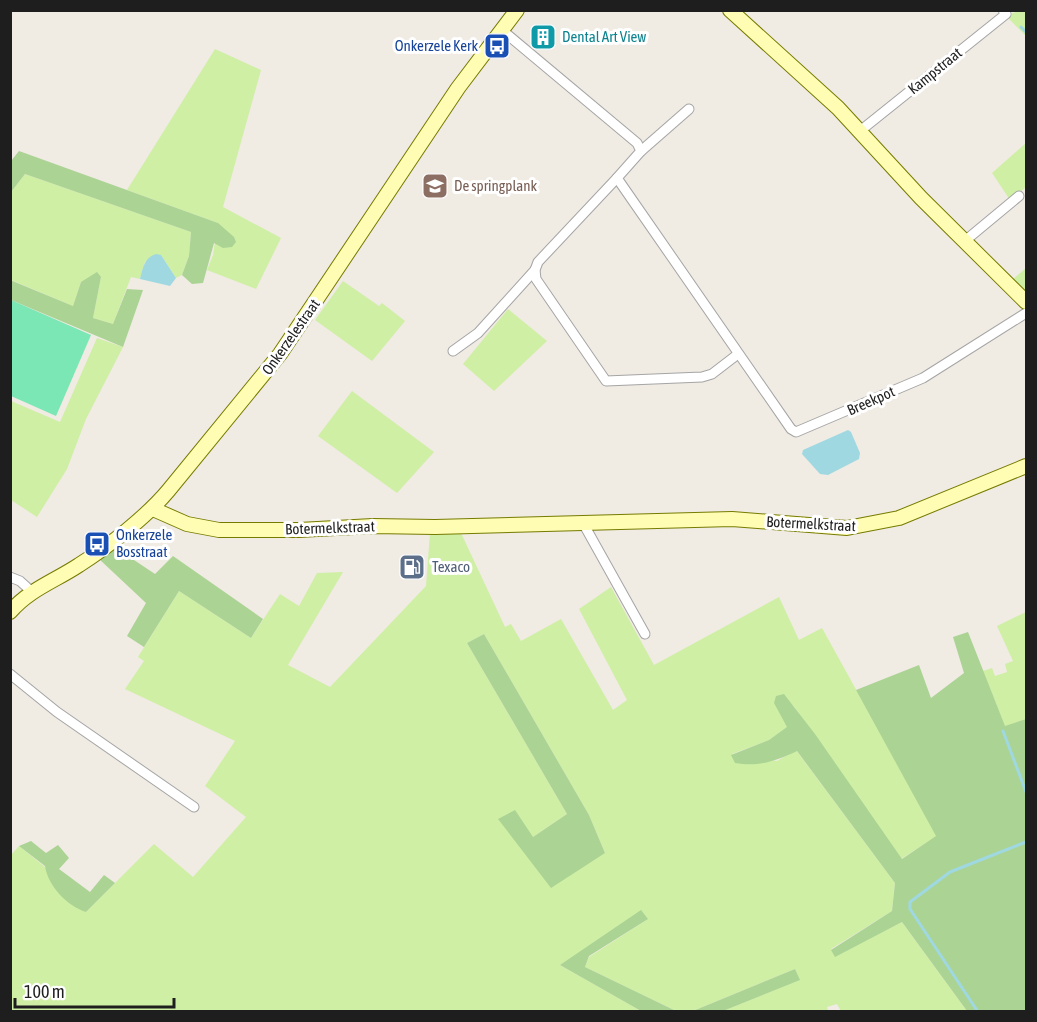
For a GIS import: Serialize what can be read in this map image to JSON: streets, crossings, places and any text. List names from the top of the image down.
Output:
{
  "streets": {
    "street": [
      "Kampstraat",
      "Onkerzelestraat",
      "Breekpot",
      "Botermelkstraat"
    ]
  },
  "crossings": [
    ["Onkerzelestraat", "Botermelkstraat"]
  ],
  "places": {
    "building": ["Dental Art View"],
    "bus stop": ["Onkerzele Kerk", "Onkerzele Bosstraat"],
    "school or university": ["De springplank"],
    "fuel station": ["Texaco"]
  },
  "scale_bar": "100 m"
}
